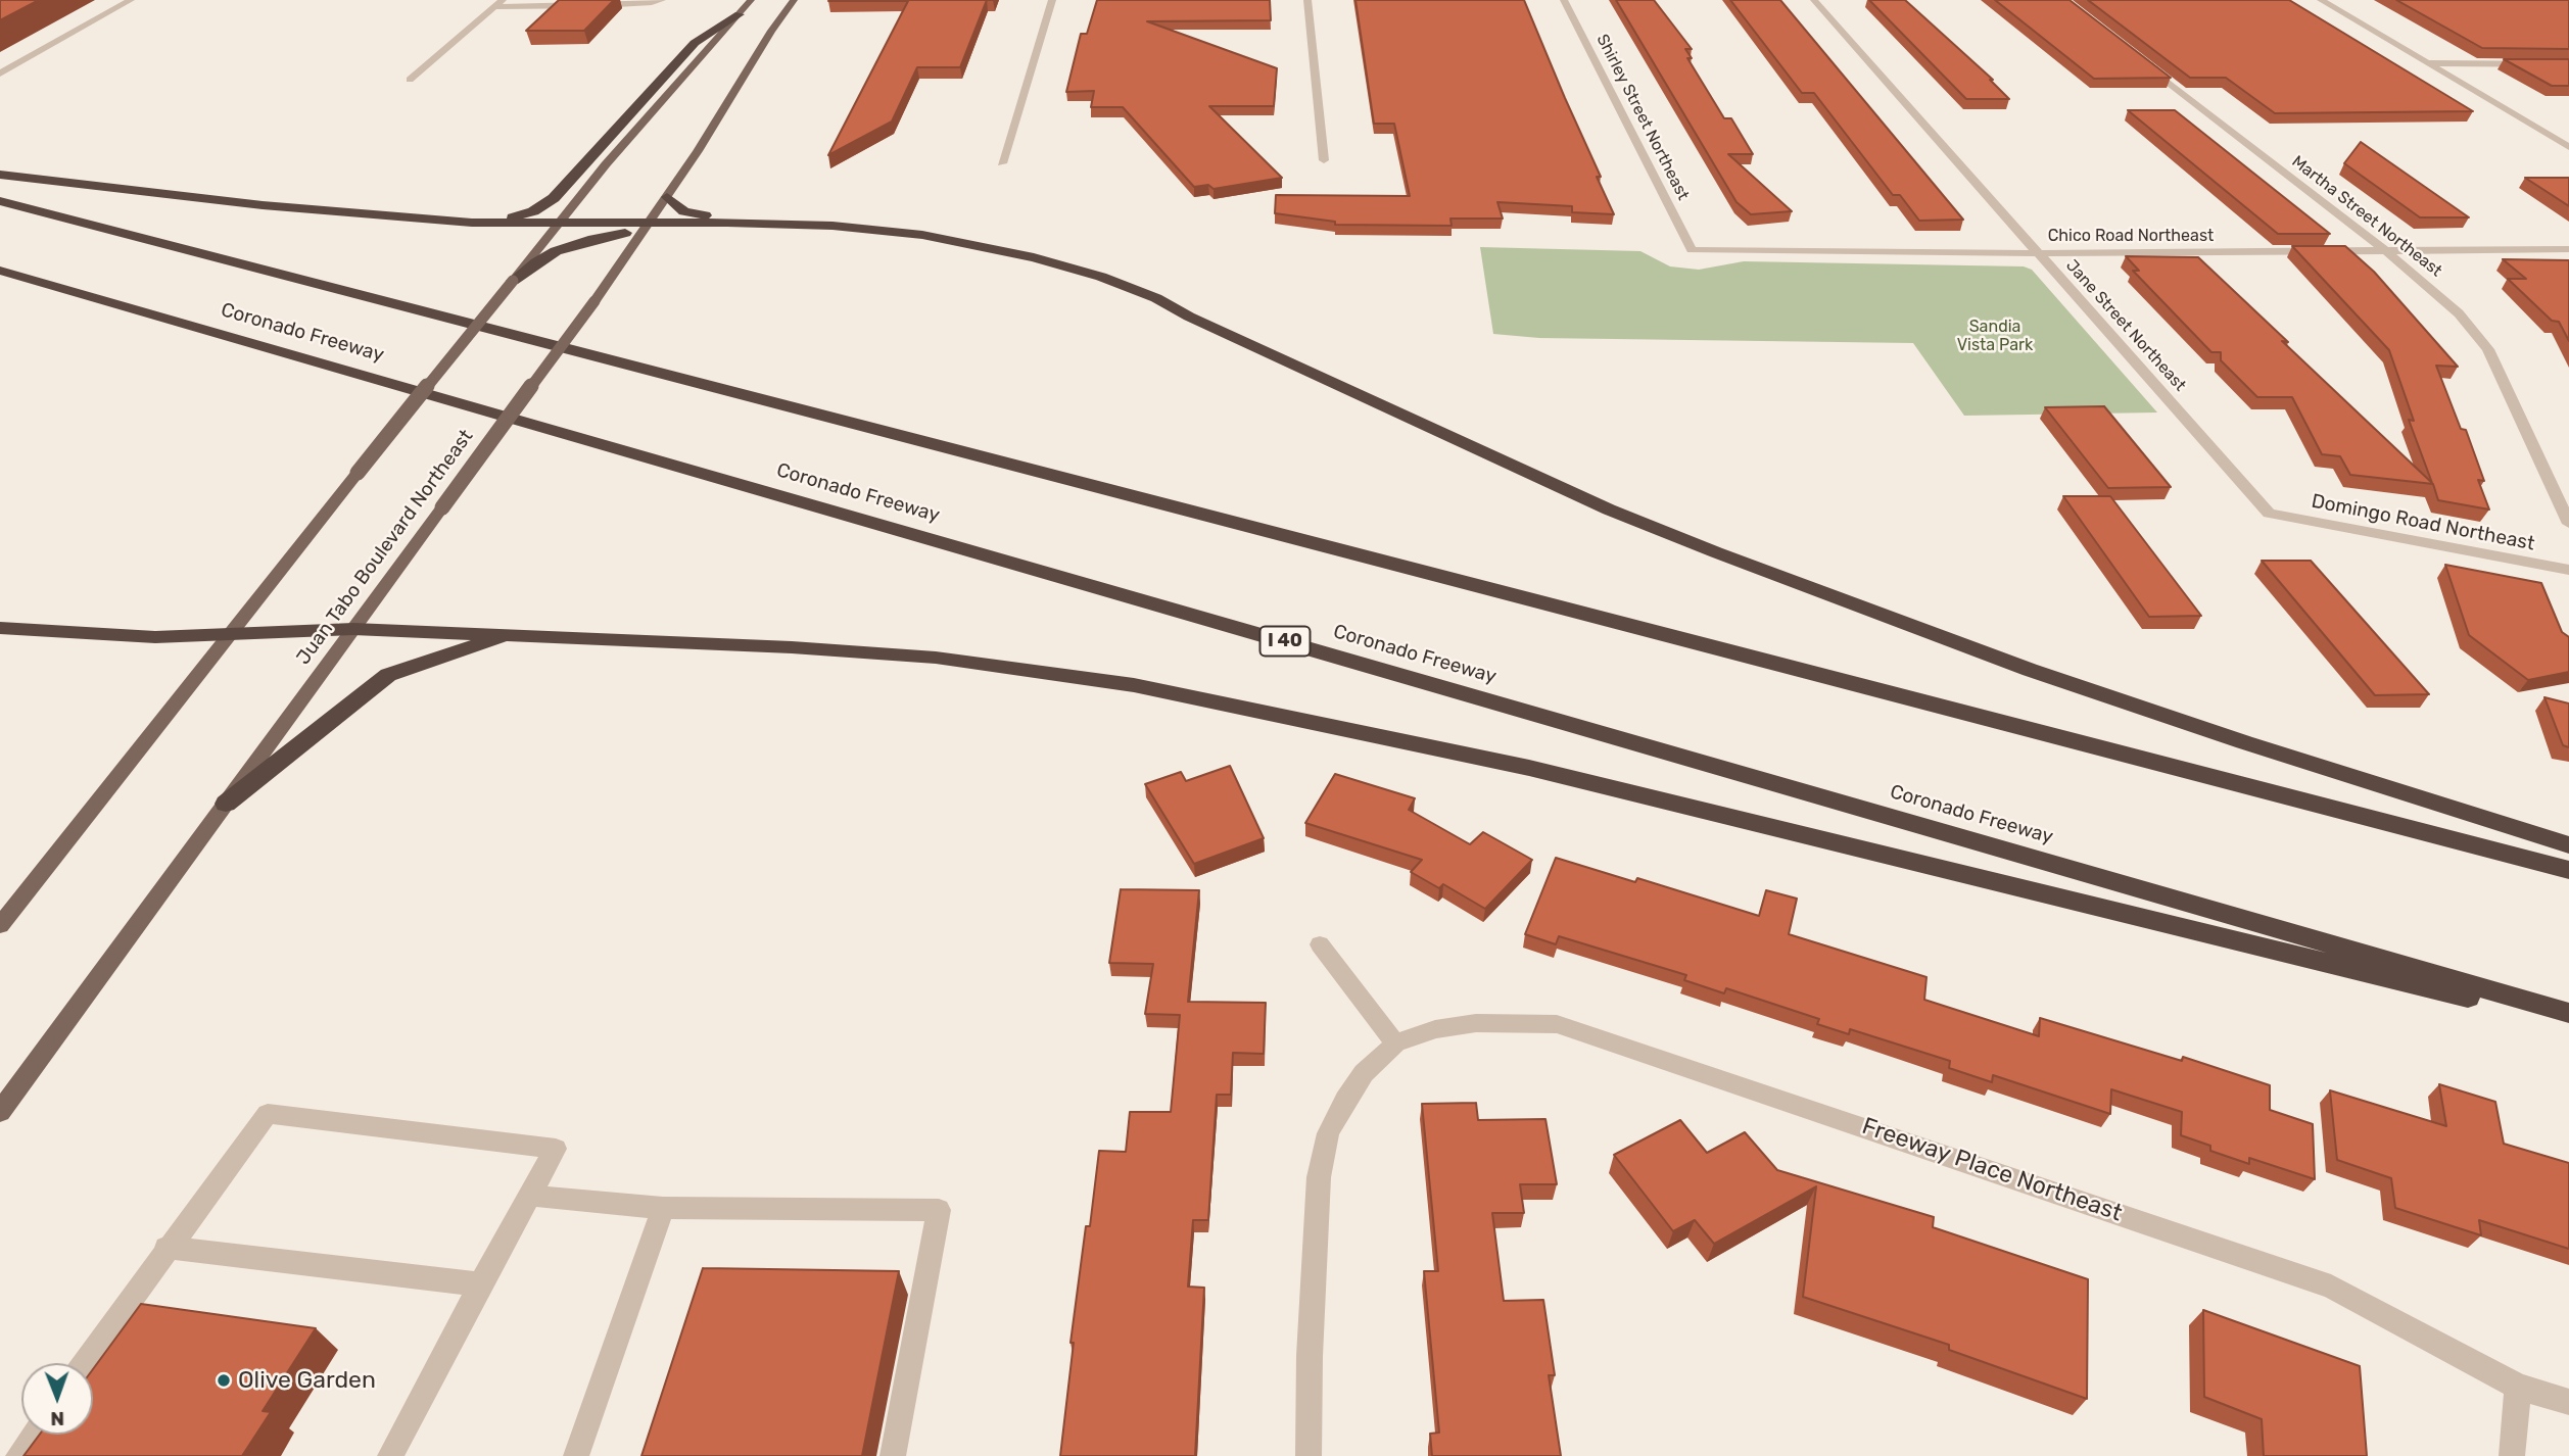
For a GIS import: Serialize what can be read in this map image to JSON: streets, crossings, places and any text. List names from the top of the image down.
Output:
{
  "streets": {
    "highway": ["Coronado Freeway", "I 40"],
    "main road": ["Juan Tabo Boulevard Northeast"],
    "street": [
      "Shirley Street Northeast",
      "Martha Street Northeast",
      "Chico Road Northeast",
      "Jane Street Northeast",
      "Domingo Road Northeast",
      "Freeway Place Northeast"
    ]
  },
  "crossings": [
    ["Shirley Street Northeast", "Chico Road Northeast"],
    ["Martha Street Northeast", "Chico Road Northeast"],
    ["Chico Road Northeast", "Jane Street Northeast"],
    ["Jane Street Northeast", "Domingo Road Northeast"]
  ],
  "parks": ["Sandia Vista Park"],
  "places": ["Olive Garden"],
  "north": "bottom"
}
